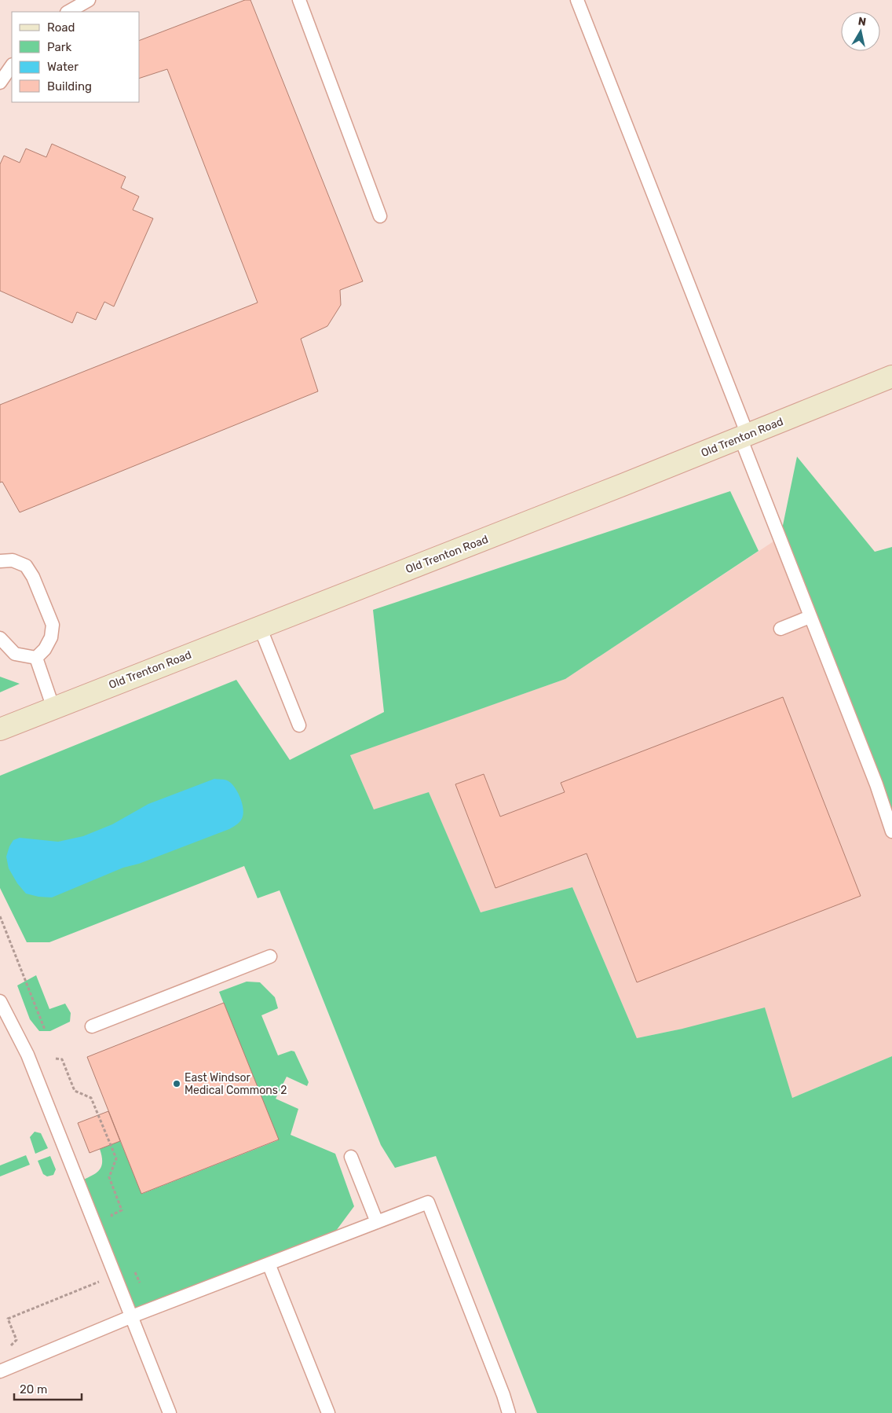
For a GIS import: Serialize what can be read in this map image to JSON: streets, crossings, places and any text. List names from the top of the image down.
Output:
{
  "streets": {
    "main road": ["Old Trenton Road"]
  },
  "places": ["East Windsor Medical Commons 2"],
  "legend": [
    "Road",
    "Park",
    "Water",
    "Building"
  ],
  "scale_bar": "20 m",
  "north": "top"
}
